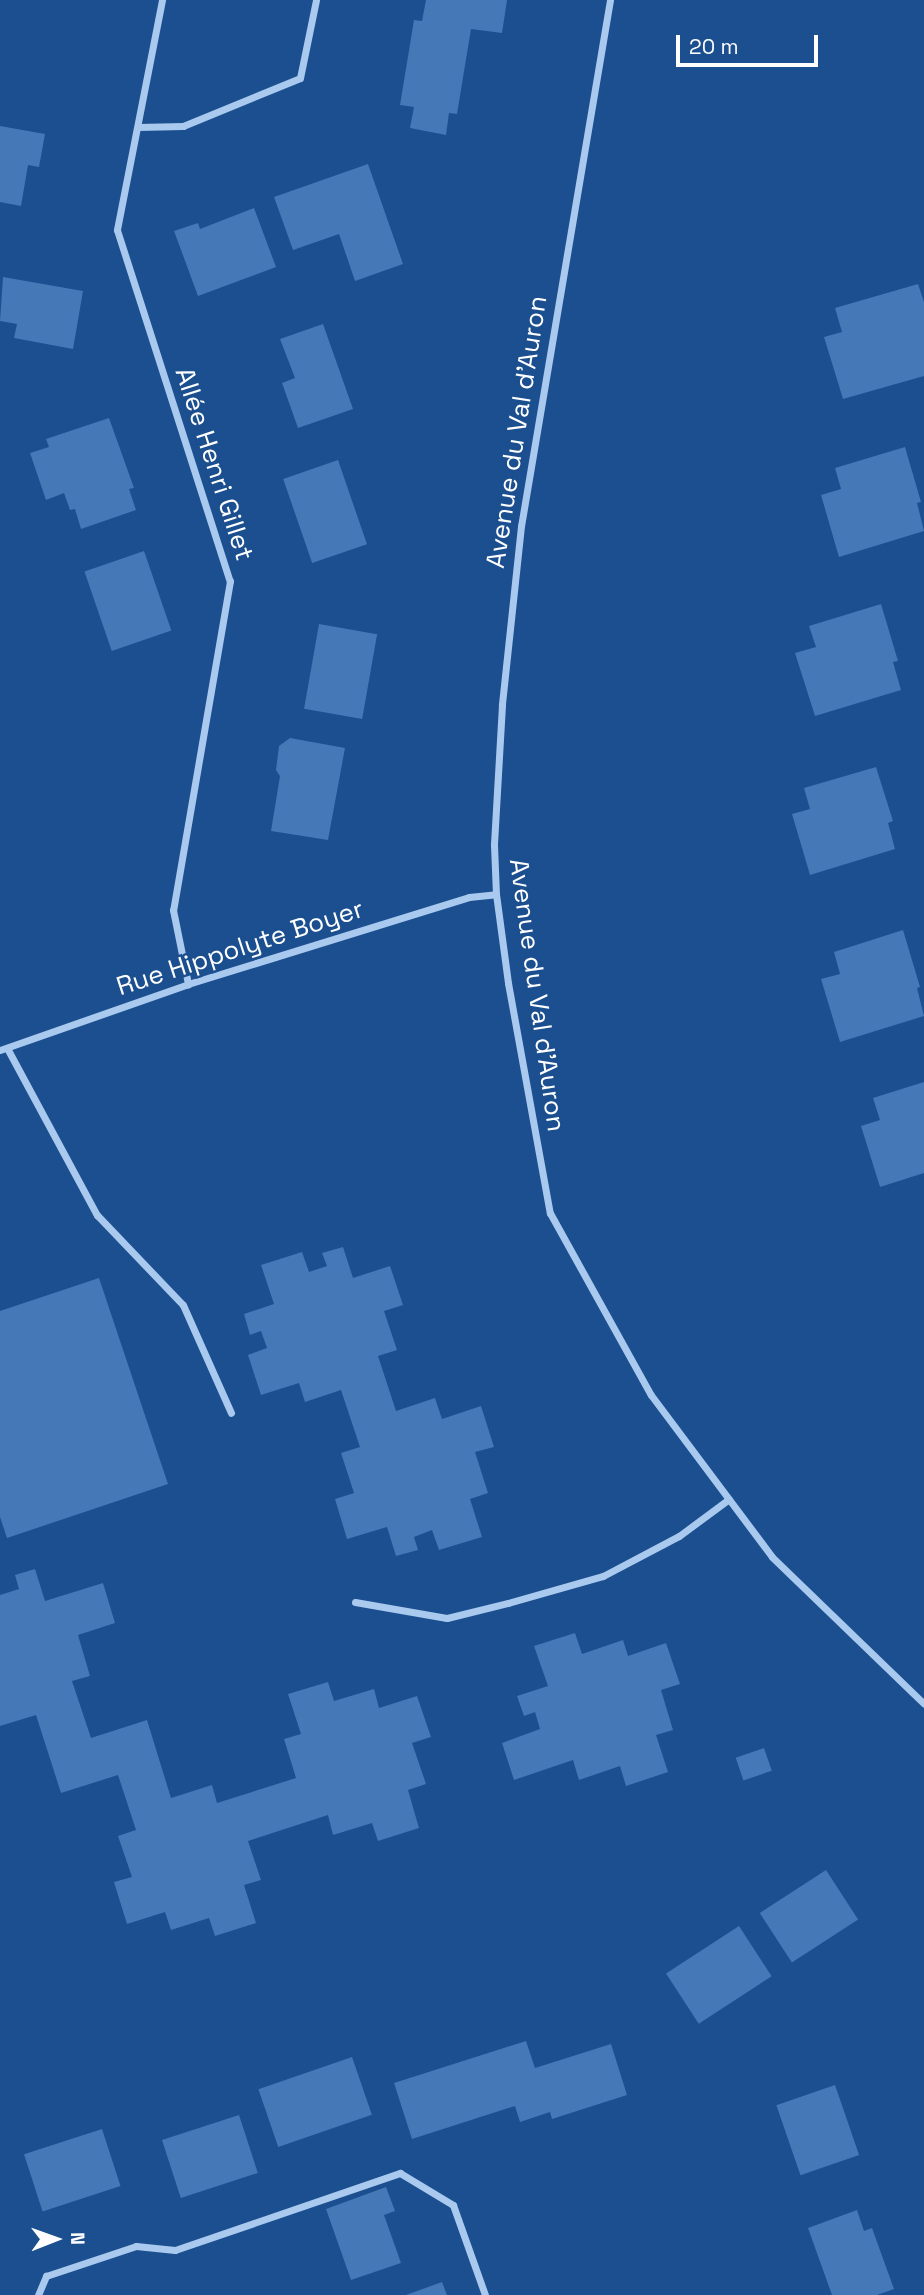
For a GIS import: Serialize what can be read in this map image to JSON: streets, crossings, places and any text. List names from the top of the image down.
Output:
{
  "streets": {
    "street": ["Avenue du Val d'Auron", "Allée Henri Gillet", "Rue Hippolyte Boyer"]
  },
  "crossings": [
    ["Avenue du Val d'Auron", "Rue Hippolyte Boyer"],
    ["Allée Henri Gillet", "Rue Hippolyte Boyer"]
  ],
  "scale_bar": "20 m",
  "north": "right"
}
